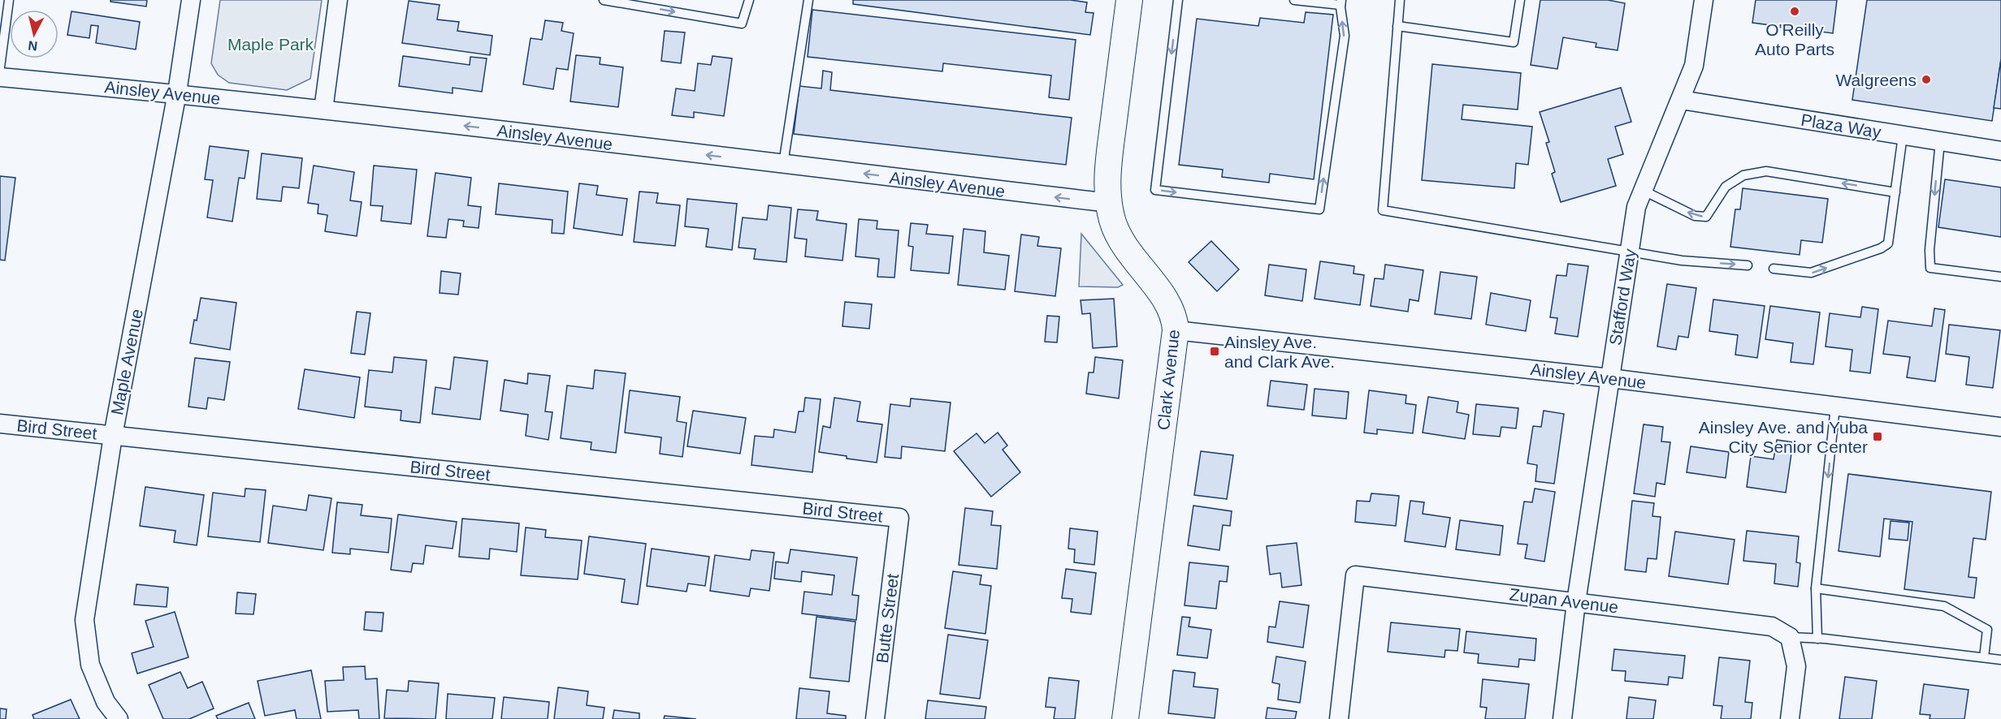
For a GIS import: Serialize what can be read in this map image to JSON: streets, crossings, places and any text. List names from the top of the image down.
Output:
{
  "streets": {
    "street": [
      "Ainsley Avenue",
      "Plaza Way",
      "Stafford Way",
      "Maple Avenue",
      "Clark Avenue",
      "Bird Street",
      "Zupan Avenue",
      "Butte Street"
    ]
  },
  "crossings": [
    ["Ainsley Avenue", "Stafford Way"],
    ["Ainsley Avenue", "Maple Avenue"],
    ["Ainsley Avenue", "Clark Avenue"],
    ["Plaza Way", "Stafford Way"],
    ["Stafford Way", "Zupan Avenue"],
    ["Maple Avenue", "Bird Street"],
    ["Bird Street", "Butte Street"]
  ],
  "one_way": ["Ainsley Avenue"],
  "parks": ["Maple Park"],
  "places": {
    "other": ["O'Reilly Auto Parts", "Walgreens"],
    "transit": ["Ainsley Ave. and Clark Ave.", "Ainsley Ave. and Yuba City Senior Center"]
  },
  "north": "bottom"
}
